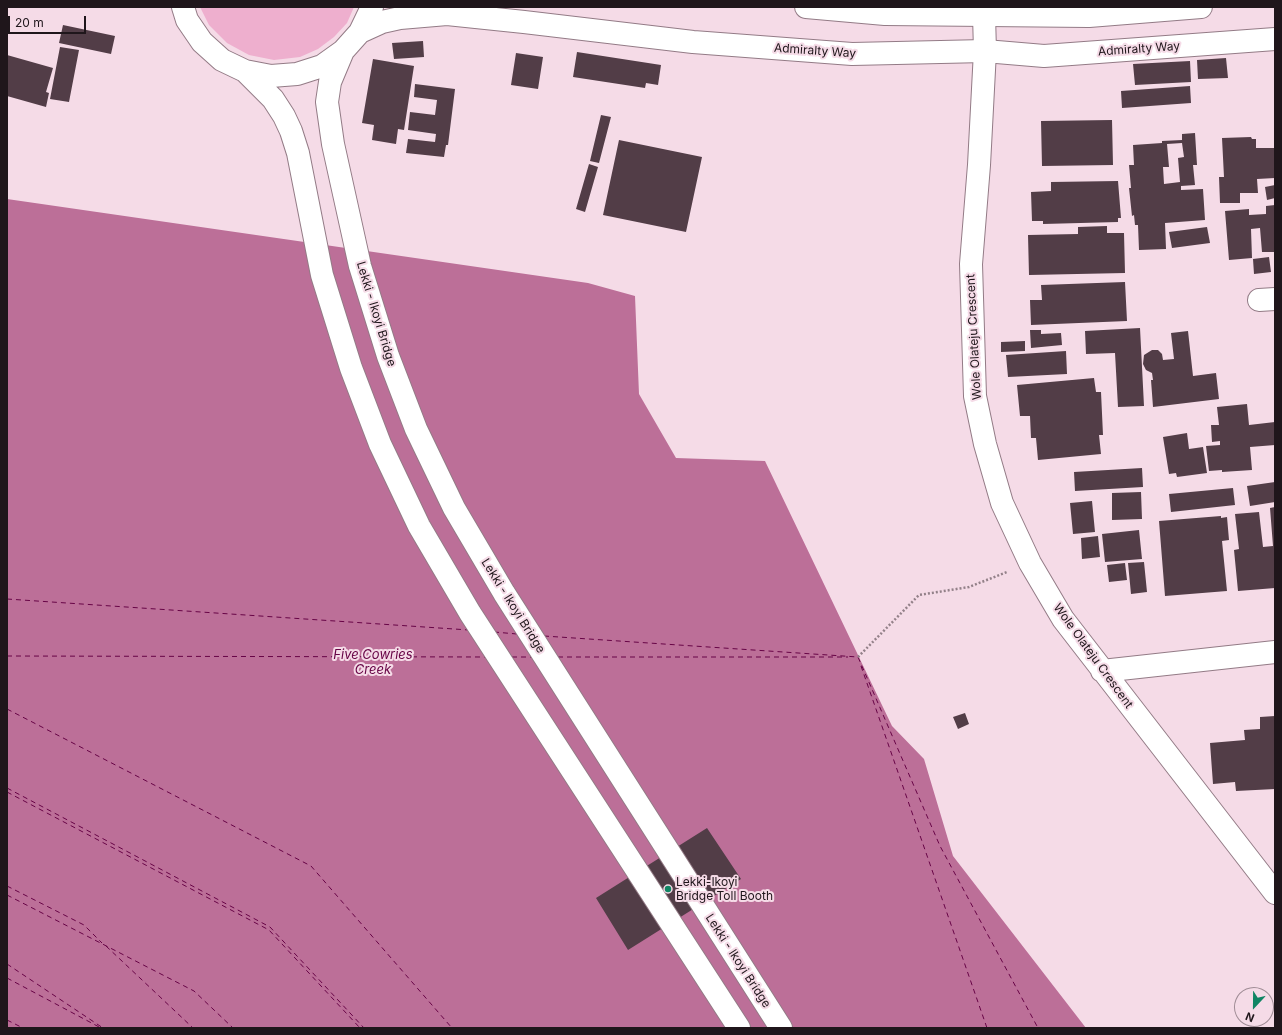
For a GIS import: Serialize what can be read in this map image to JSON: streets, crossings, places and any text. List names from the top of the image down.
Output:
{
  "streets": {
    "main road": ["Admiralty Way", "Lekki - Ikoyi Bridge", "Wole Olateju Crescent"]
  },
  "crossings": [
    ["Admiralty Way", "Wole Olateju Crescent"]
  ],
  "water": ["Five Cowries Creek"],
  "places": ["Lekki-Ikoyi Bridge Toll Booth"],
  "scale_bar": "20 m",
  "north": "bottom"
}
